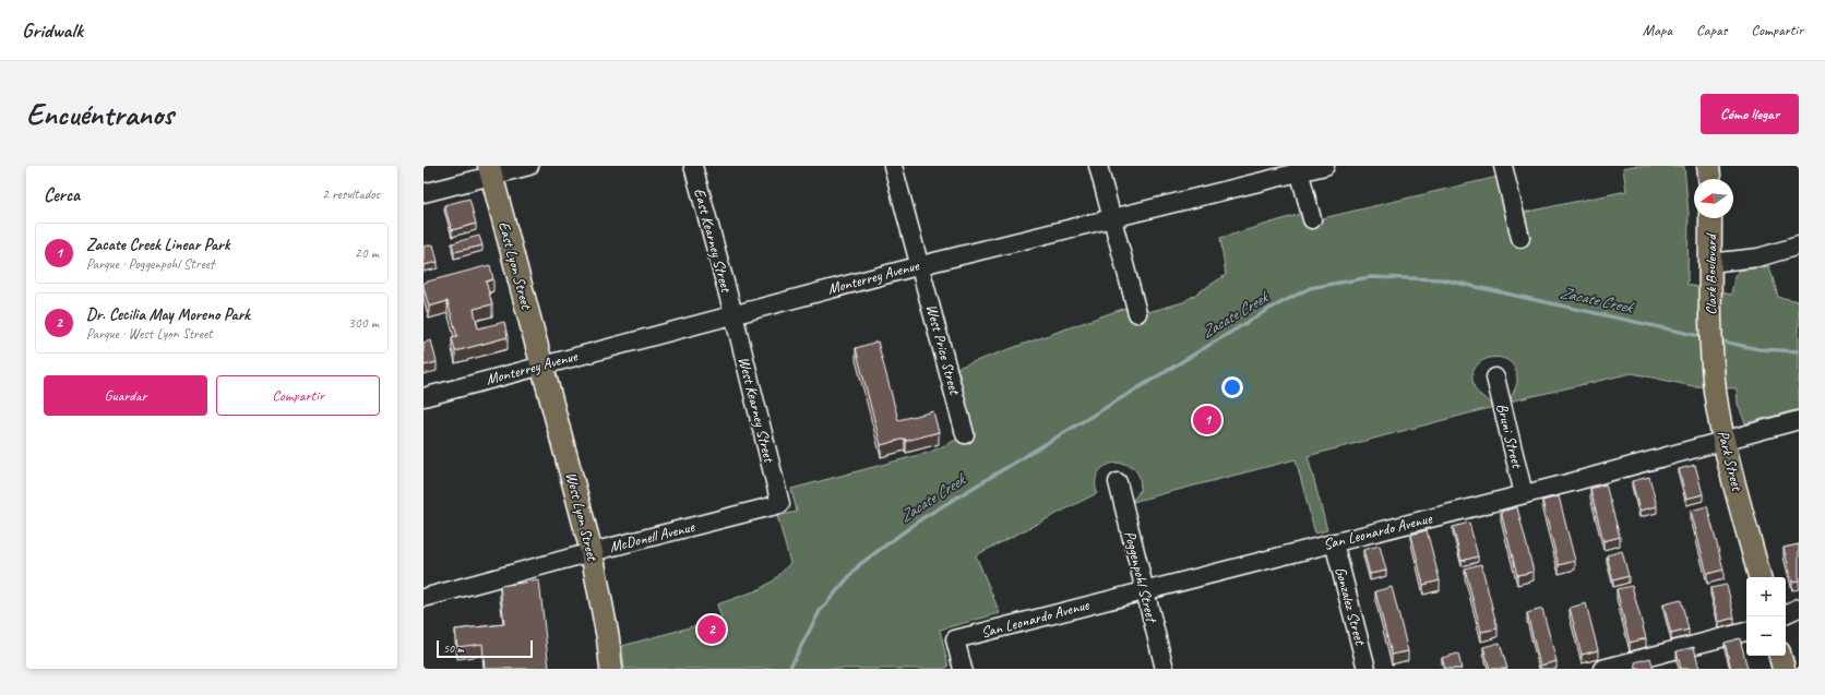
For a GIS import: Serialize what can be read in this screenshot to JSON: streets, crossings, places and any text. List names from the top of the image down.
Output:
{
  "streets": {
    "main road": [
      "East Lyon Street",
      "Clark Boulevard",
      "Park Street",
      "West Lyon Street"
    ],
    "street": [
      "East Kearney Street",
      "Monterrey Avenue",
      "West Price Street",
      "West Kearney Street",
      "Bruni Street",
      "San Leonardo Avenue",
      "McDonell Avenue",
      "Poggenpohl Street",
      "Gonzalez Street"
    ]
  },
  "crossings": [
    ["East Kearney Street", "Monterrey Avenue"],
    ["East Kearney Street", "West Kearney Street"],
    ["East Lyon Street", "Monterrey Avenue"],
    ["East Lyon Street", "West Lyon Street"],
    ["Clark Boulevard", "Park Street"],
    ["Monterrey Avenue", "West Price Street"],
    ["Monterrey Avenue", "West Kearney Street"],
    ["Monterrey Avenue", "West Lyon Street"],
    ["West Kearney Street", "McDonell Avenue"],
    ["Bruni Street", "San Leonardo Avenue"],
    ["Park Street", "San Leonardo Avenue"],
    ["West Lyon Street", "McDonell Avenue"],
    ["San Leonardo Avenue", "Poggenpohl Street"],
    ["San Leonardo Avenue", "Gonzalez Street"]
  ],
  "water": ["Zacate Creek"],
  "scale_bar": "50 m",
  "north": "left",
  "page": {
    "header": "Gridwalk",
    "nav": ["Mapa", "Capas", "Compartir"],
    "buttons": [
      "Cómo llegar",
      ["Guardar", "Compartir"]
    ],
    "title": "Encuéntranos",
    "heading": ["Cerca", "2 resultados"],
    "list": [
      {
        "mark": "1",
        "name": "Zacate Creek Linear Park",
        "note": "Parque · Poggenpohl Street",
        "value": "20 m"
      },
      {
        "mark": "2",
        "name": "Dr. Cecilia May Moreno Park",
        "note": "Parque · West Lyon Street",
        "value": "300 m"
      }
    ],
    "pins": ["1", "2"],
    "map_buttons": ["+", "−"],
    "scale": "50 m"
  }
}
